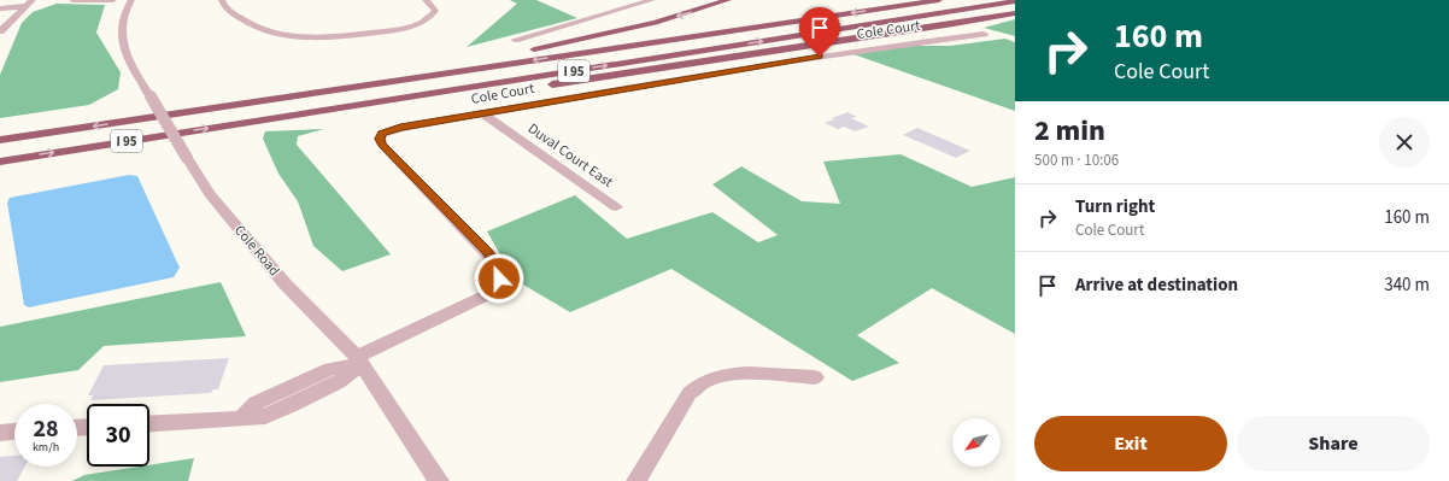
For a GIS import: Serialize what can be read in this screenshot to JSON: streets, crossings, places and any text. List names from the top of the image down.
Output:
{
  "streets": {
    "highway": ["I 95"],
    "street": ["Cole Court", "Duval Court East", "Cole Road"]
  },
  "crossings": [
    ["Cole Court", "Duval Court East"],
    ["Cole Court", "Cole Road"]
  ],
  "north": "bottom left",
  "page": {
    "turn": ["160 m", "Cole Court"],
    "heading": ["2 min", "500 m · 10:06"],
    "list": [
      {
        "name": "Turn right",
        "note": "Cole Court",
        "value": "160 m"
      },
      {
        "name": "Arrive at destination",
        "value": "340 m"
      }
    ],
    "speed": "28 km/h",
    "limit": "30",
    "buttons": ["Exit", "Share"]
  }
}
